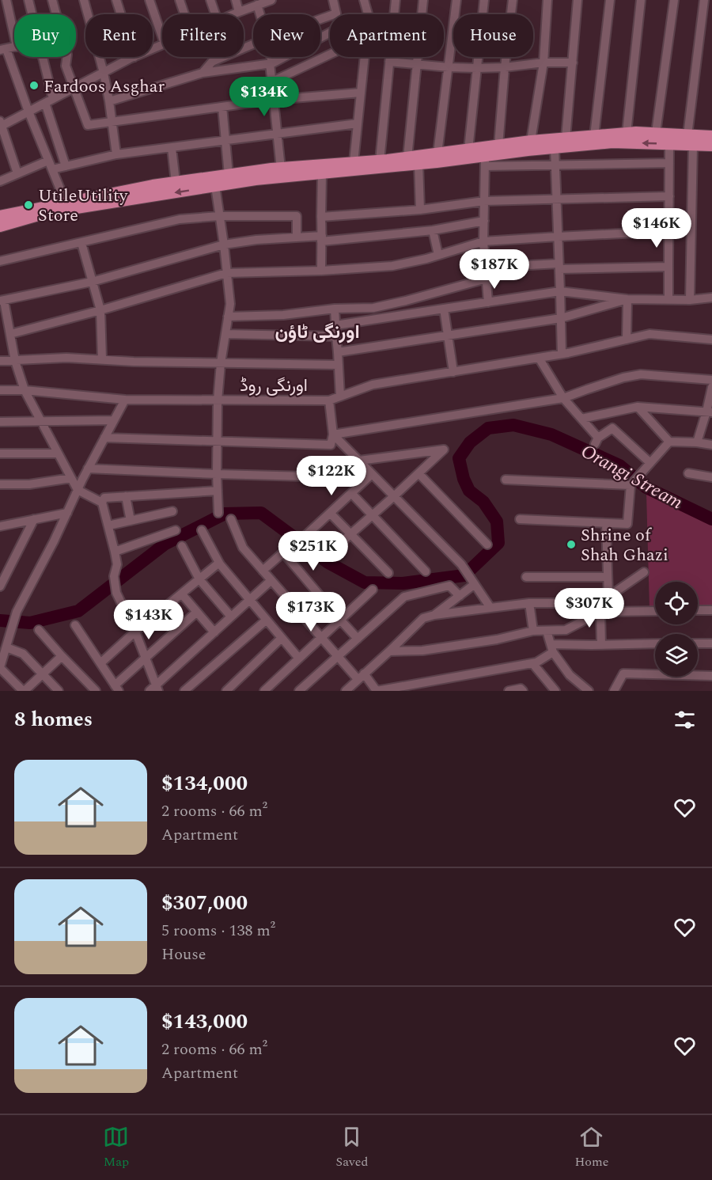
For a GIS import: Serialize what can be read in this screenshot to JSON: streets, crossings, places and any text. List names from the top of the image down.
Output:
{
  "streets": {
    "street": ["اورنگی روڈ"]
  },
  "districts": ["اورنگی ٹاؤن"],
  "water": ["Orangi Stream"],
  "places": ["Fardoos Asghar", "UtileUtility Store", "Shrine of Shah Ghazi"],
  "page": {
    "chip": [
      "Buy",
      "Rent",
      "Filters",
      "New",
      "Apartment",
      "House"
    ],
    "price": [
      "$134K",
      "$146K",
      "$187K",
      "$122K",
      "$251K",
      "$307K",
      "$173K",
      "$143K"
    ],
    "heading": "8 homes",
    "list": [
      {
        "name": "$134,000",
        "note": "2 rooms · 66 m² · Apartment"
      },
      {
        "name": "$307,000",
        "note": "5 rooms · 138 m² · House"
      },
      {
        "name": "$143,000",
        "note": "2 rooms · 66 m² · Apartment"
      }
    ],
    "tabs": ["Map", "Saved", "Home"]
  }
}
